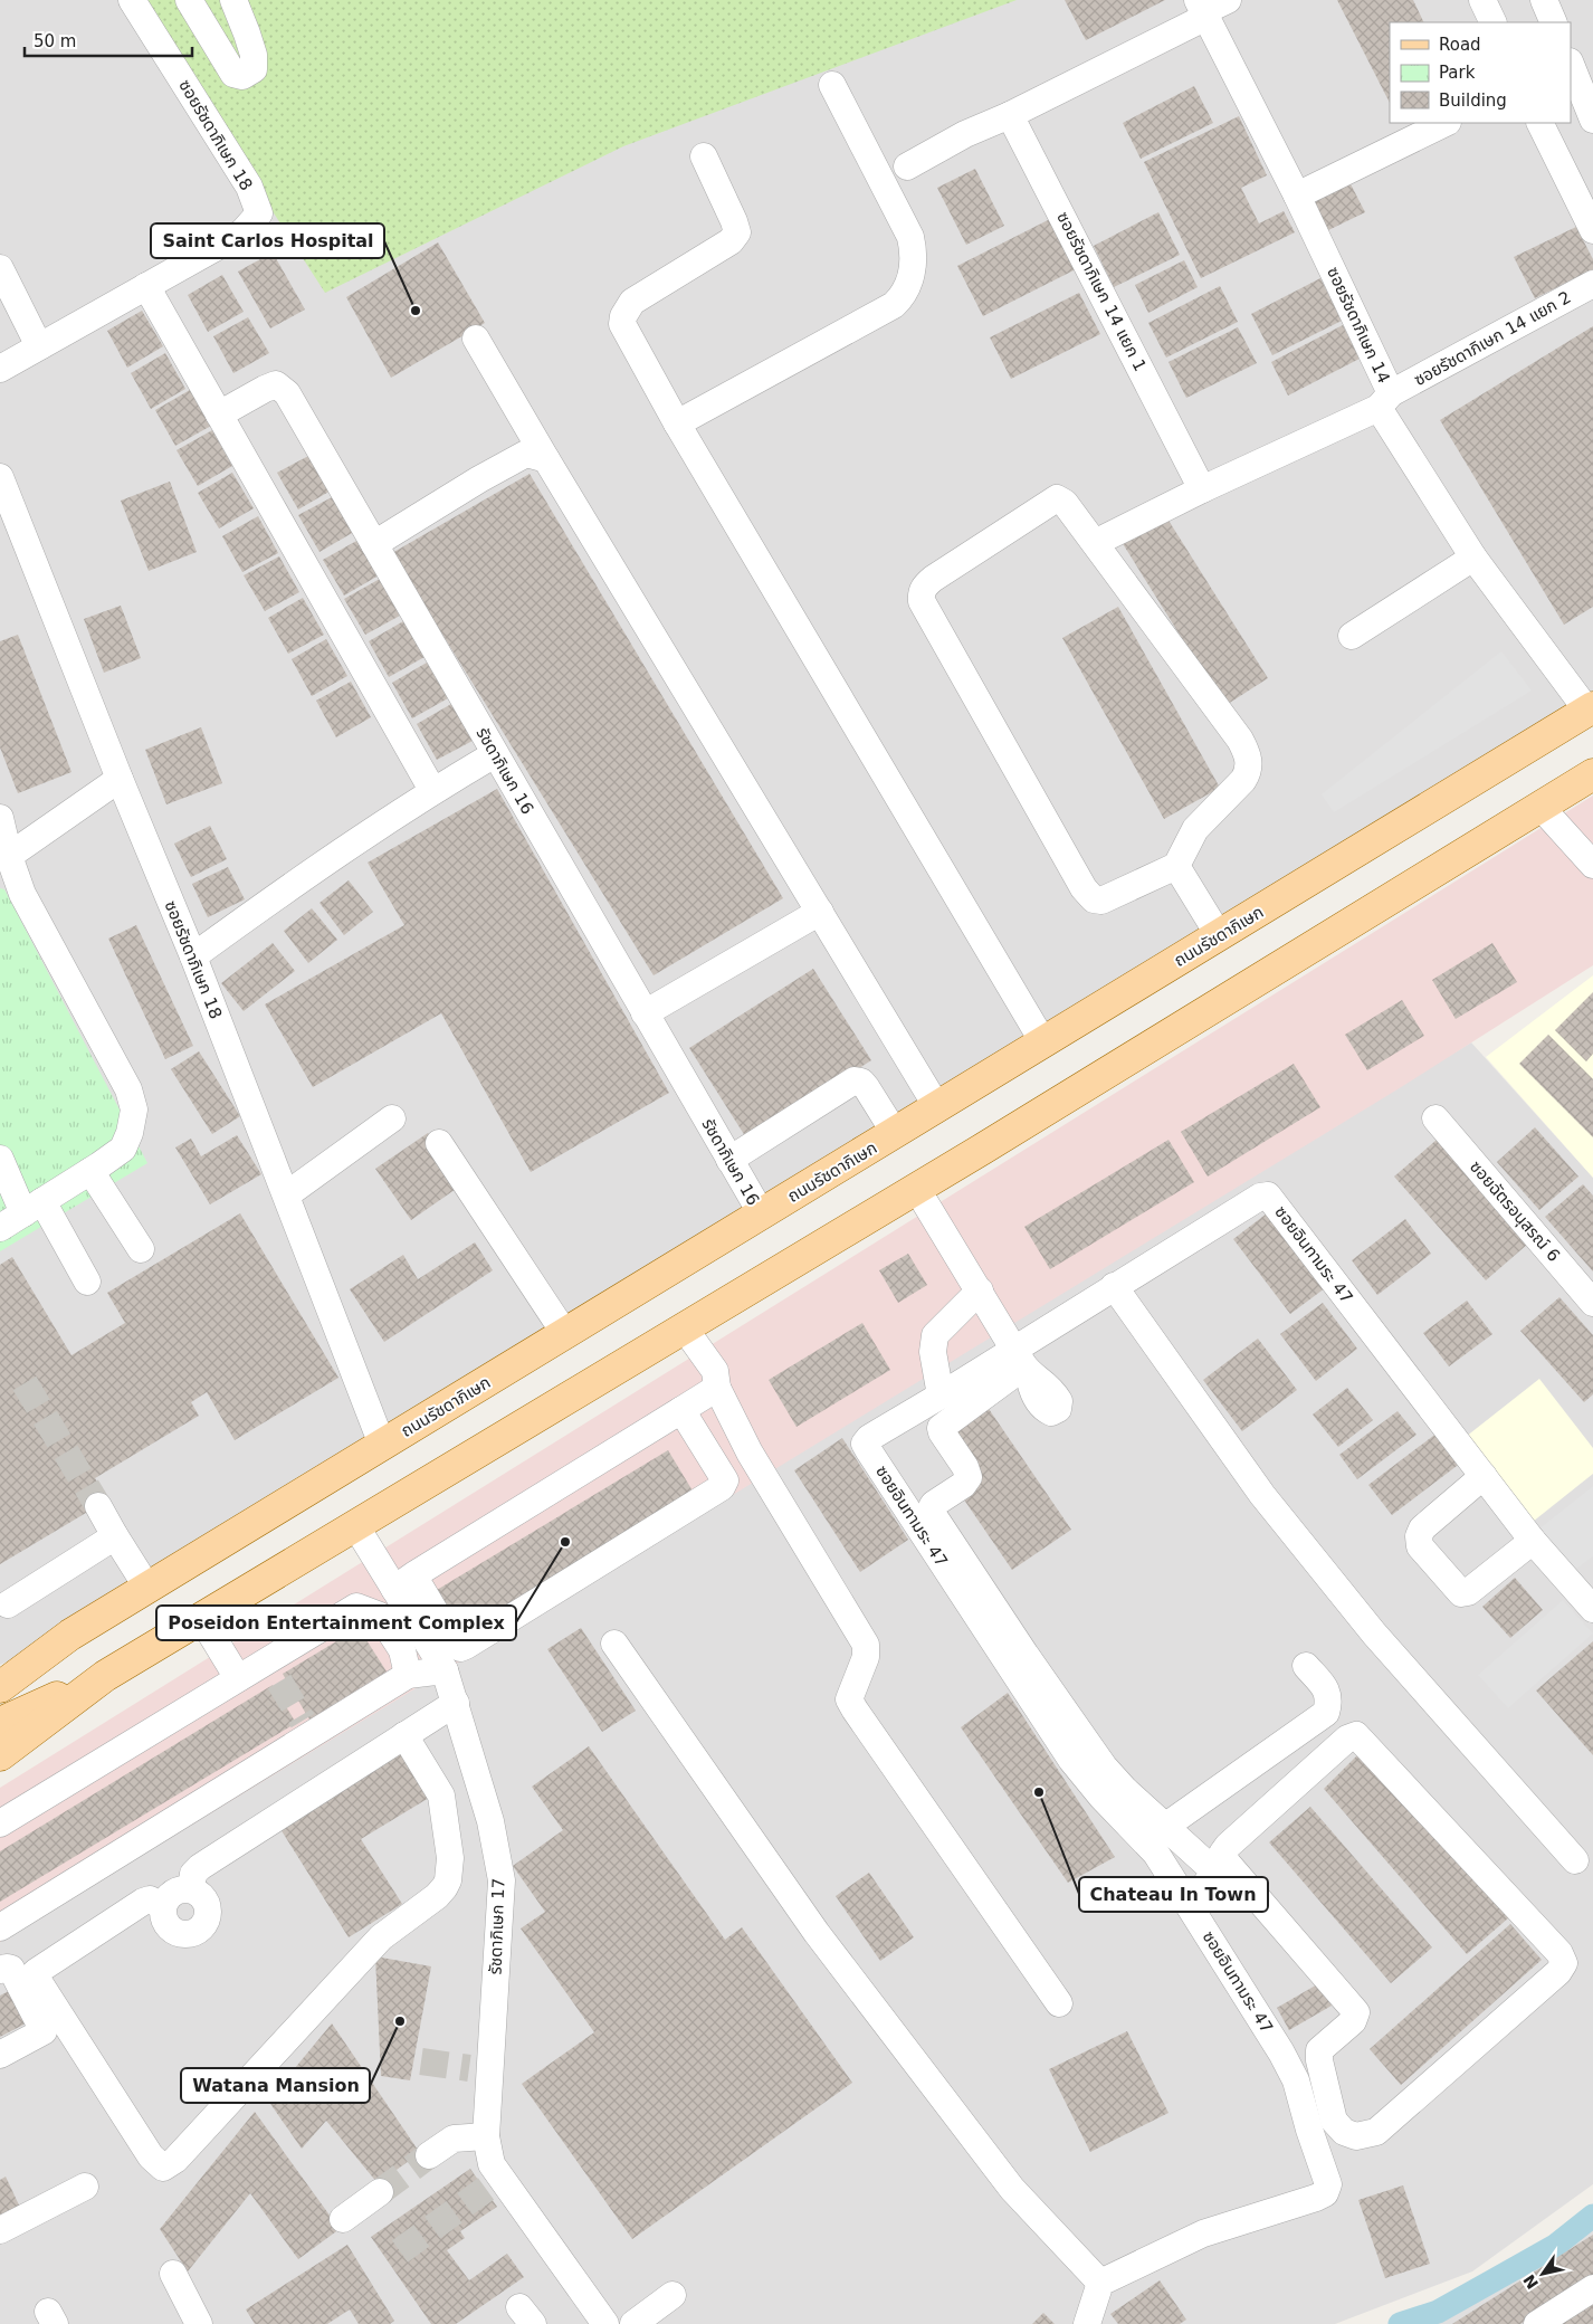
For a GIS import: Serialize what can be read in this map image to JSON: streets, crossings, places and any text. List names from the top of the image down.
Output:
{
  "streets": {
    "main road": ["ถนนรัชดาภิเษก"],
    "street": [
      "ซอยรัชดาภิเษก 18",
      "ซอยรัชดาภิเษก 14 แยก 1",
      "ซอยรัชดาภิเษก 14",
      "ซอยรัชดาภิเษก 14 แยก 2",
      "รัชดาภิเษก 16",
      "ซอยฉัตรอนุสรณ์ 6",
      "ซอยอินทามระ 47",
      "รัชดาภิเษก 17"
    ]
  },
  "crossings": [
    ["ซอยรัชดาภิเษก 18", "ถนนรัชดาภิเษก"],
    ["ซอยรัชดาภิเษก 14", "ซอยรัชดาภิเษก 14 แยก 2"],
    ["ซอยรัชดาภิเษก 14", "ถนนรัชดาภิเษก"],
    ["รัชดาภิเษก 16", "ถนนรัชดาภิเษก"]
  ],
  "places": [
    "Saint Carlos Hospital",
    "Poseidon Entertainment Complex",
    "Chateau In Town",
    "Watana Mansion"
  ],
  "legend": ["Road", "Park", "Building"],
  "scale_bar": "50 m",
  "north": "bottom left"
}
